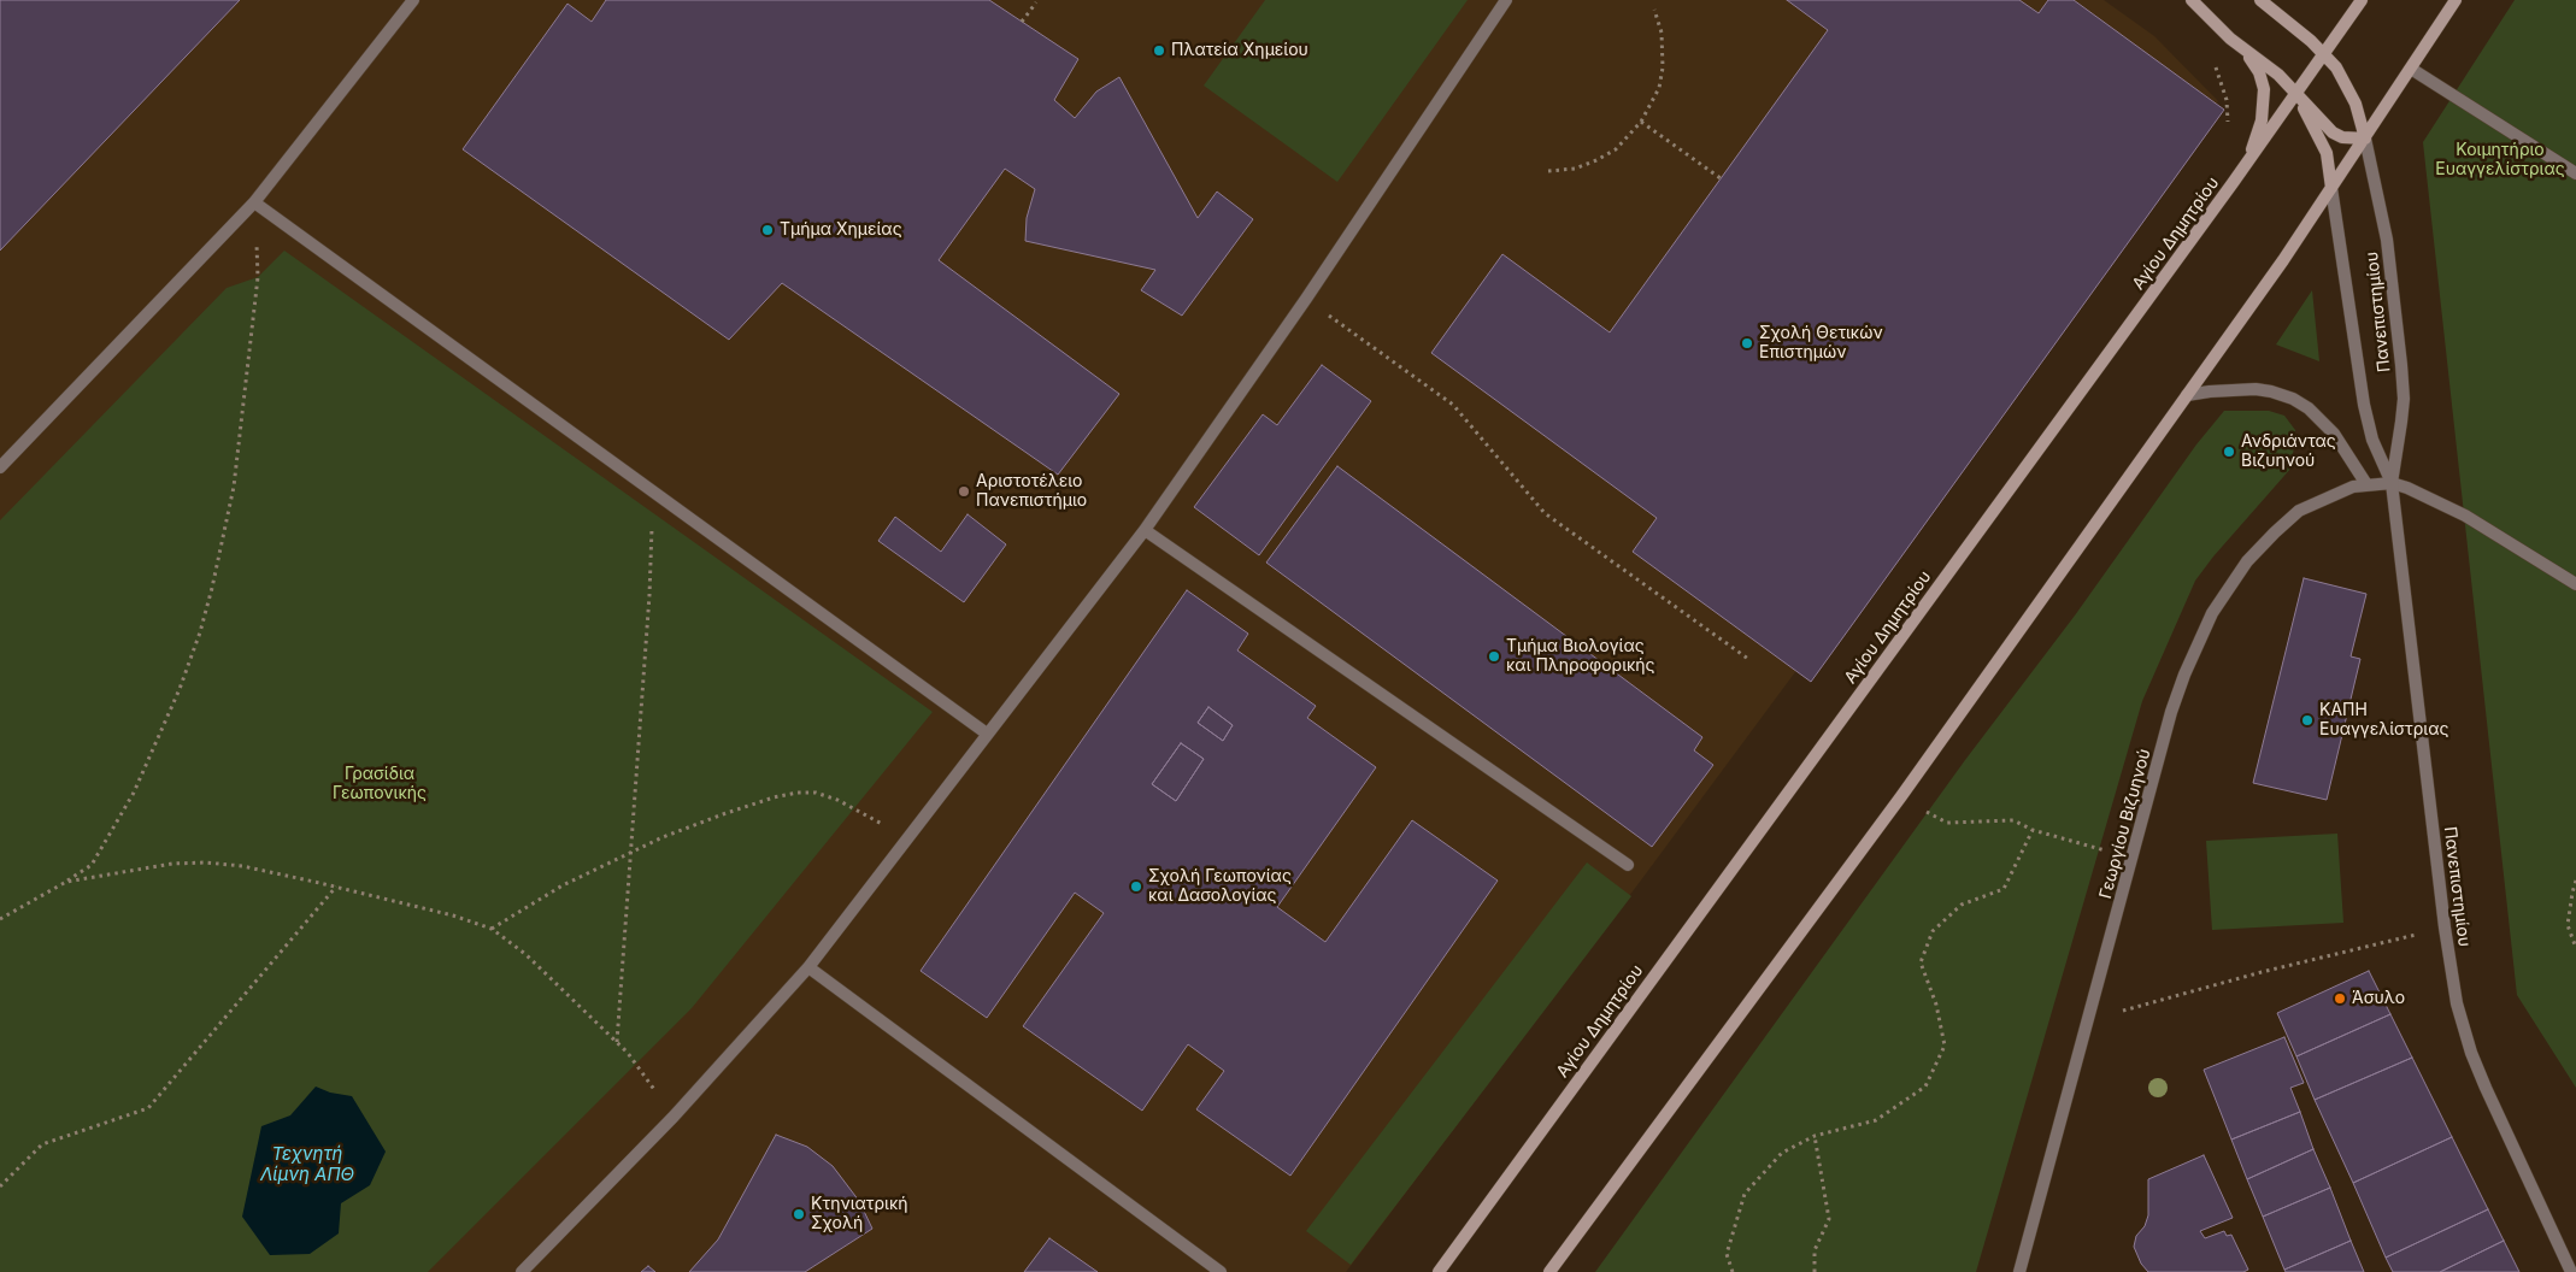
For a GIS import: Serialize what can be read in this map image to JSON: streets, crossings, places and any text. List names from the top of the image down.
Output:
{
  "streets": {
    "main road": ["Αγίου Δημητρίου"],
    "street": ["Πανεπιστημίου", "Γεωργίου Βιζυηνού"]
  },
  "crossings": [
    ["Πανεπιστημίου", "Γεωργίου Βιζυηνού"]
  ],
  "water": ["Τεχνητή Λίμνη ΑΠΘ"],
  "parks": ["Κοιμητήριο Ευαγγελίστριας", "Γρασίδια Γεωπονικής"],
  "places": [
    "Πλατεία Χημείου",
    "Τμήμα Χημείας",
    "Σχολή Θετικών Επιστημών",
    "Ανδριάντας Βιζυηνού",
    "Αριστοτέλειο Πανεπιστήμιο",
    "Τμήμα Βιολογίας και Πληροφορικής",
    "ΚΑΠΗ Ευαγγελίστριας",
    "Σχολή Γεωπονίας και Δασολογίας",
    "Άσυλο",
    "Κτηνιατρική Σχολή"
  ]
}
